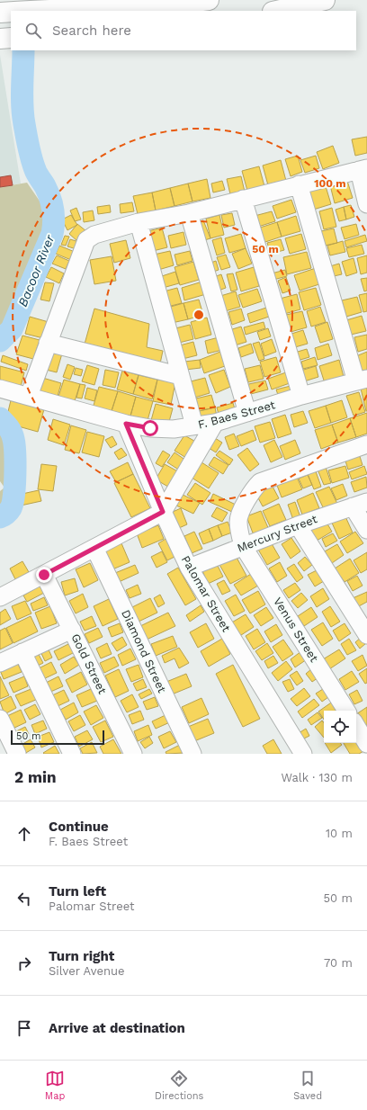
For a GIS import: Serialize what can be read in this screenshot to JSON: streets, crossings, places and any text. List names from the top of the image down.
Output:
{
  "streets": {
    "street": [
      "F. Baes Street",
      "Mercury Street",
      "Palomar Street",
      "Venus Street",
      "Diamond Street",
      "Gold Street"
    ]
  },
  "crossings": [
    ["F. Baes Street", "Palomar Street"],
    ["Mercury Street", "Palomar Street"],
    ["Mercury Street", "Venus Street"]
  ],
  "water": ["Bacoor River"],
  "scale_bar": "50 m",
  "page": {
    "search": "Search here",
    "scale": "50 m",
    "heading": ["2 min", "Walk · 130 m"],
    "list": [
      ["Continue", "F. Baes Street", "10 m"],
      ["Turn left", "Palomar Street", "50 m"],
      ["Turn right", "Silver Avenue", "70 m"],
      "Arrive at destination"
    ],
    "nav": ["Map", "Directions", "Saved"]
  },
  "rings": ["100 m", "50 m"]
}
